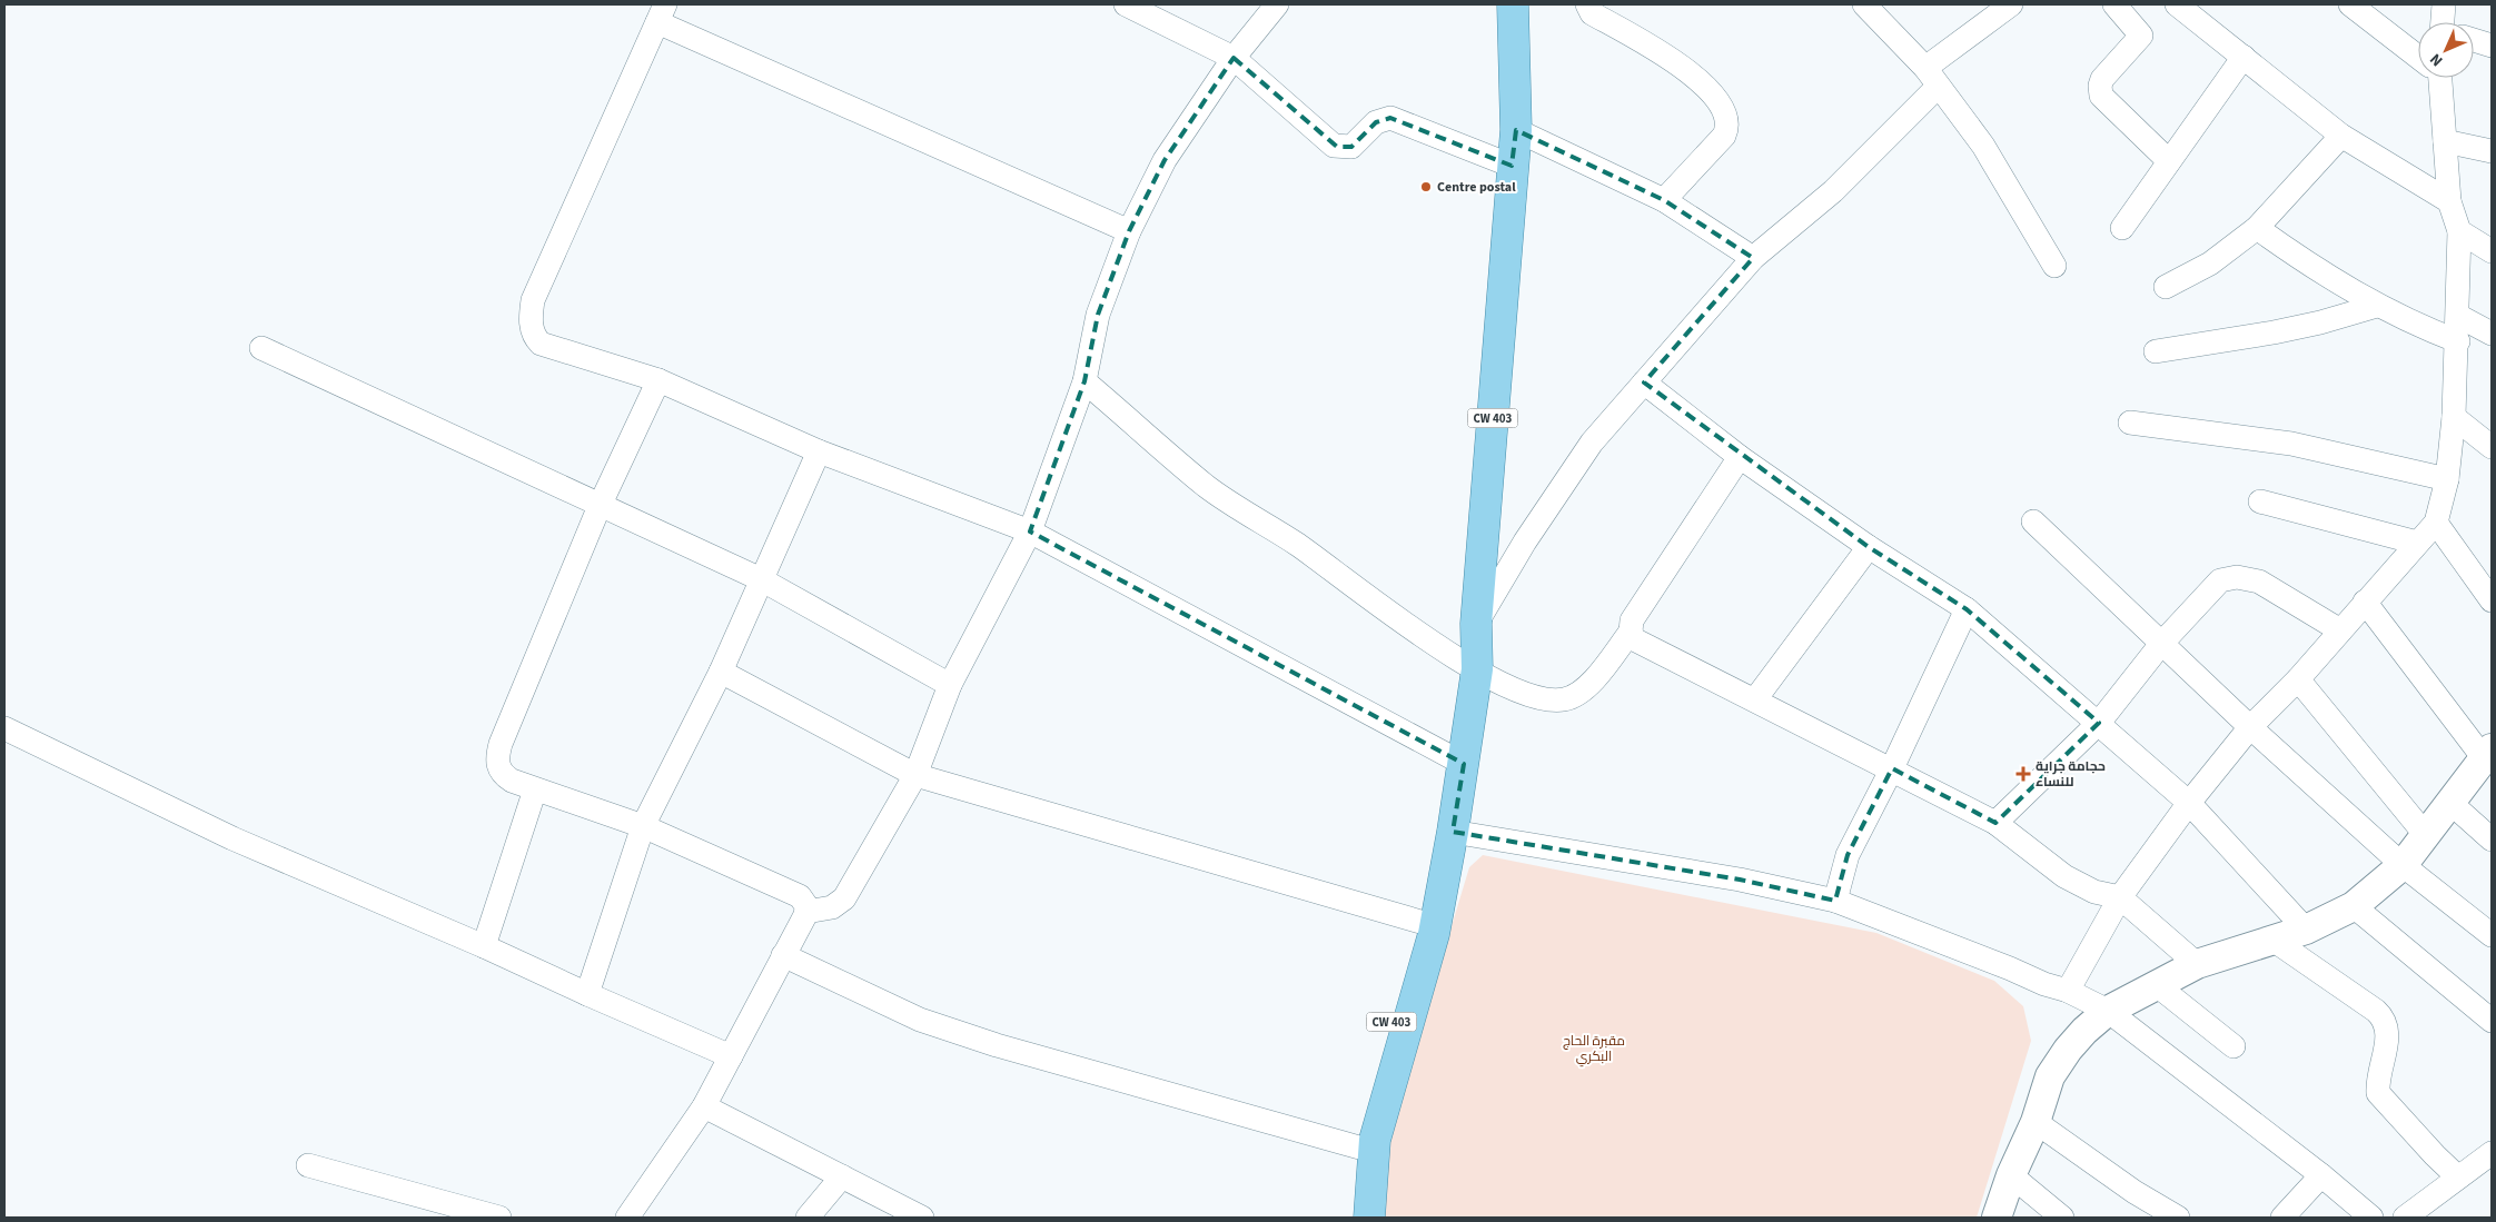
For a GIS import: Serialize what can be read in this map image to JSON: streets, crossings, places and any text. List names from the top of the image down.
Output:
{
  "streets": {
    "main road": ["CW 403"]
  },
  "parks": ["مقبرة الحاج البكري"],
  "places": {
    "other": ["Centre postal"],
    "health": ["حجامة جراية للنساء"]
  },
  "north": "bottom left"
}
